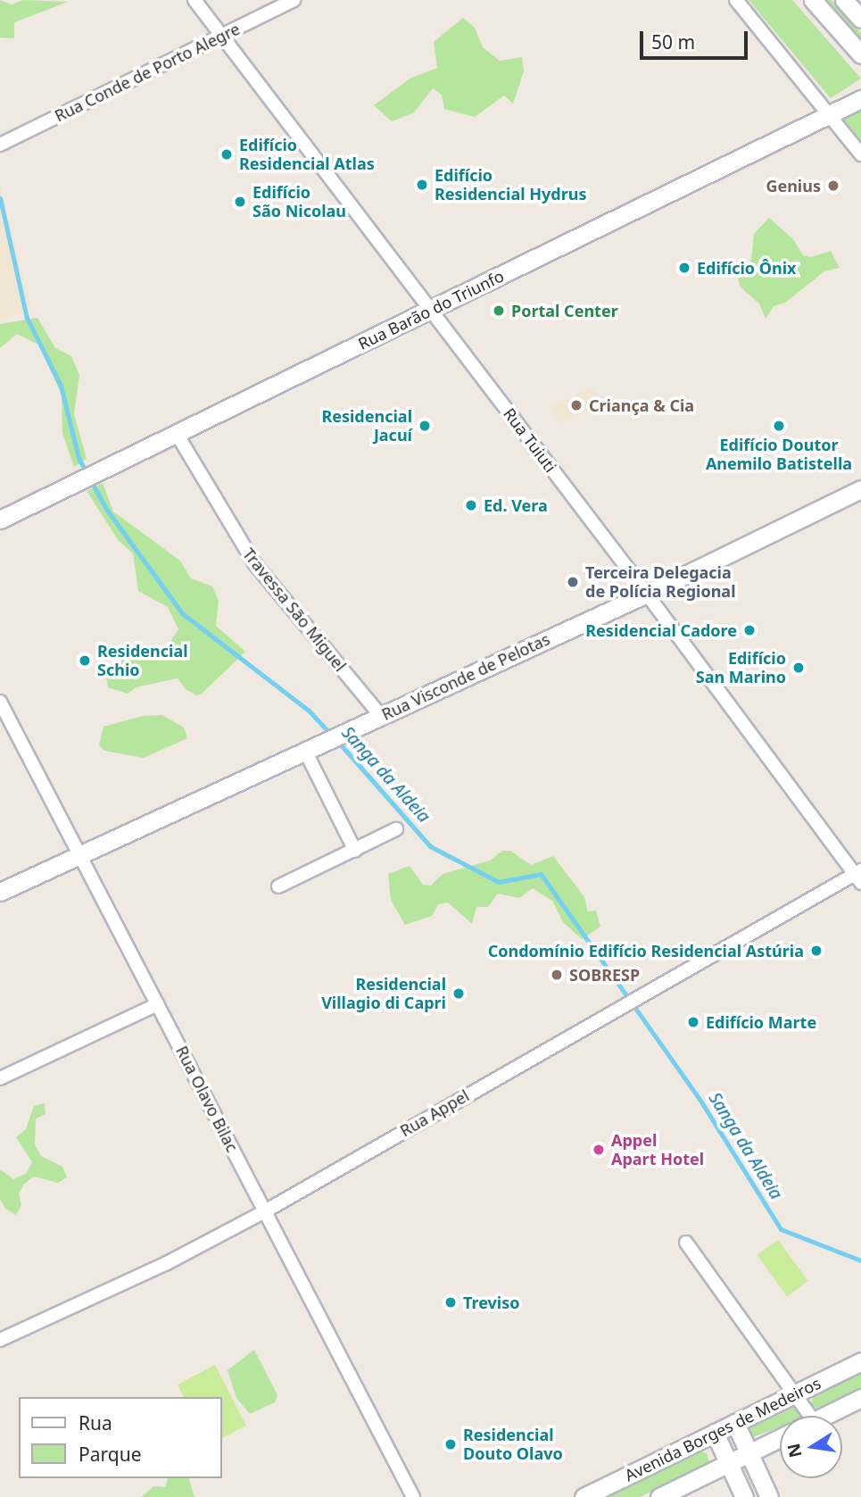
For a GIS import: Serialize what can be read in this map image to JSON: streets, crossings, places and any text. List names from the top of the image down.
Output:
{
  "streets": {
    "street": [
      "Rua Conde de Porto Alegre",
      "Rua Barão do Triunfo",
      "Rua Tuiuti",
      "Travessa São Miguel",
      "Rua Visconde de Pelotas",
      "Rua Olavo Bilac",
      "Rua Appel",
      "Avenida Borges de Medeiros"
    ]
  },
  "crossings": [
    ["Rua Conde de Porto Alegre", "Rua Tuiuti"],
    ["Rua Barão do Triunfo", "Rua Tuiuti"],
    ["Rua Barão do Triunfo", "Travessa São Miguel"],
    ["Rua Tuiuti", "Rua Visconde de Pelotas"],
    ["Rua Tuiuti", "Rua Appel"],
    ["Travessa São Miguel", "Rua Visconde de Pelotas"],
    ["Rua Visconde de Pelotas", "Rua Olavo Bilac"],
    ["Rua Olavo Bilac", "Rua Appel"]
  ],
  "water": ["Sanga da Aldeia"],
  "places": [
    "Edifício Residencial Atlas",
    "Edifício Residencial Hydrus",
    "Genius",
    "Edifício São Nicolau",
    "Edifício Ônix",
    "Portal Center",
    "Criança & Cia",
    "Residencial Jacuí",
    "Edifício Doutor Anemilo Batistella",
    "Ed. Vera",
    "Terceira Delegacia de Polícia Regional",
    "Residencial Cadore",
    "Residencial Schio",
    "Edifício San Marino",
    "Condomínio Edifício Residencial Astúria",
    "SOBRESP",
    "Residencial Villagio di Capri",
    "Edifício Marte",
    "Appel Apart Hotel",
    "Treviso",
    "Residencial Douto Olavo"
  ],
  "legend": ["Rua", "Parque"],
  "scale_bar": "50 m",
  "north": "left"
}
